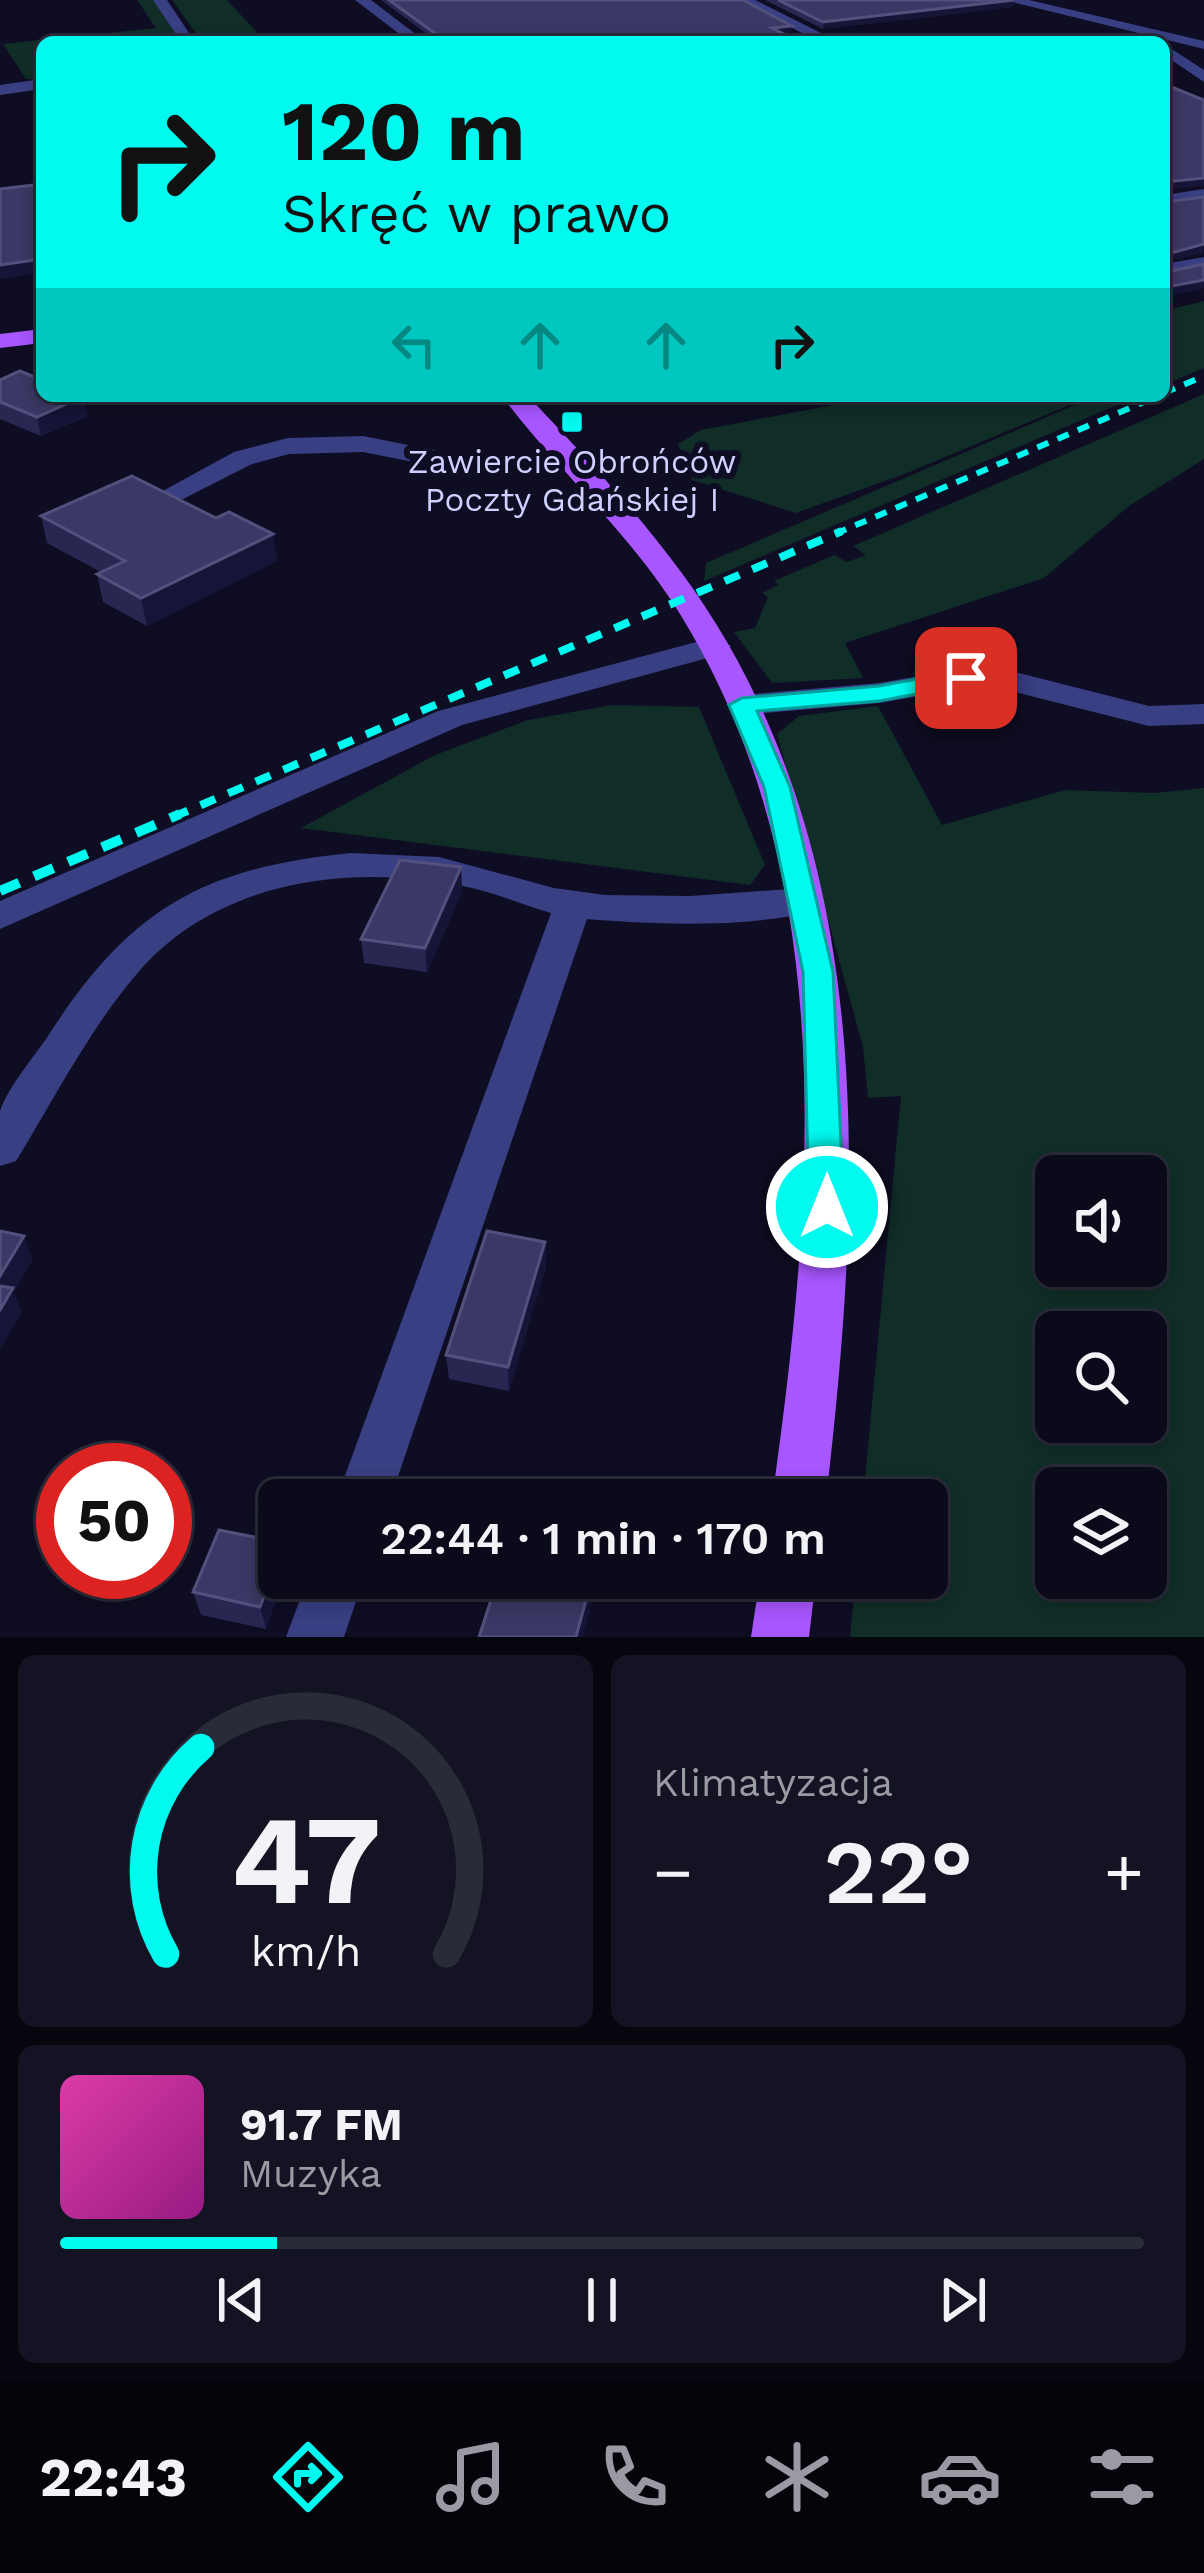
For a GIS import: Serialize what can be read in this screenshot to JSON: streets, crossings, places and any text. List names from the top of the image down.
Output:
{
  "places": {
    "transit": ["Zawiercie Obrońców Poczty Gdańskiej I"]
  },
  "page": {
    "turn": ["120 m", "Skręć w prawo"],
    "limit": "50",
    "trip": "22:44 · 1 min · 170 m",
    "tile": "Klimatyzacja",
    "heat": ["−", "22°", "+"],
    "song": ["91.7 FM", "Muzyka"],
    "tabs": "22:43",
    "gauge": ["47", "km/h"]
  }
}
